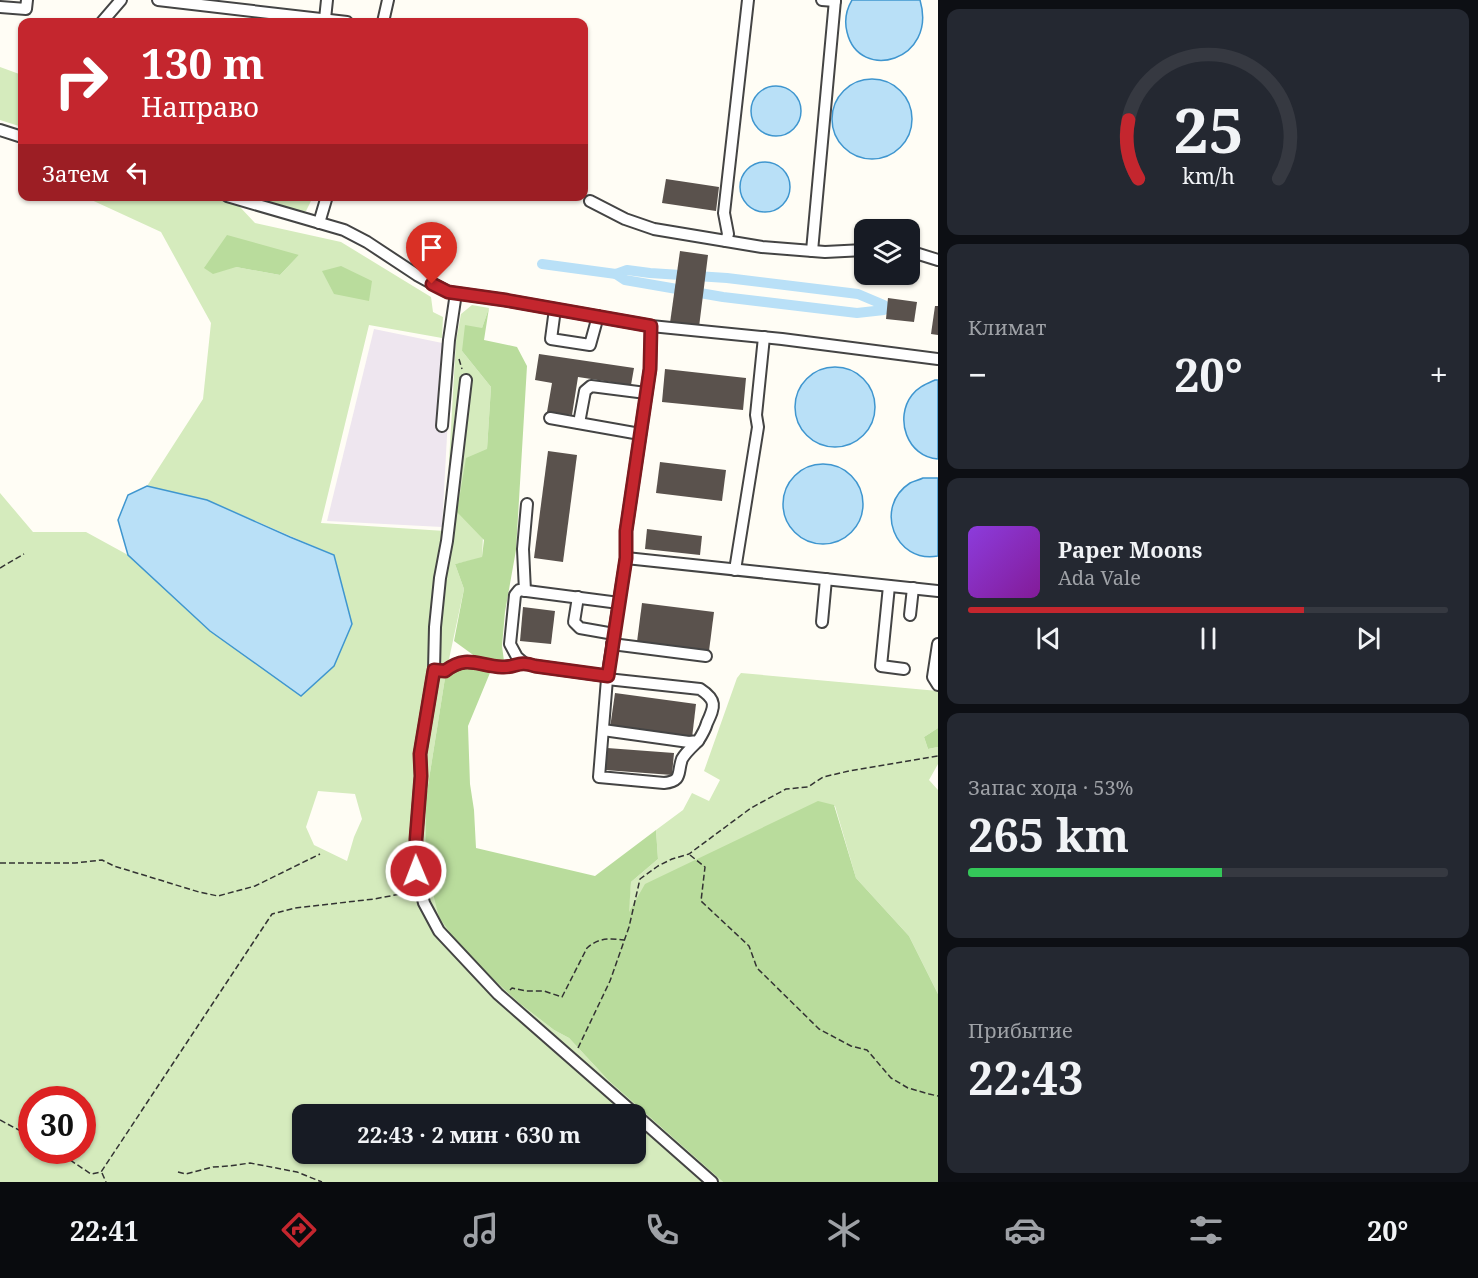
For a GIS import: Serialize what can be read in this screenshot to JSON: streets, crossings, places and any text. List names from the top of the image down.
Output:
{
  "page": {
    "turn": ["130 m", "Направо"],
    "then": "Затем",
    "tile": [
      "Климат",
      ["Запас хода · 53%", "265 km"],
      ["Прибытие", "22:43"]
    ],
    "heat": ["−", "20°", "+"],
    "song": ["Paper Moons", "Ada Vale"],
    "limit": "30",
    "trip": "22:43 · 2 мин · 630 m",
    "tabs": ["22:41", "20°"],
    "gauge": ["25", "km/h"]
  }
}
